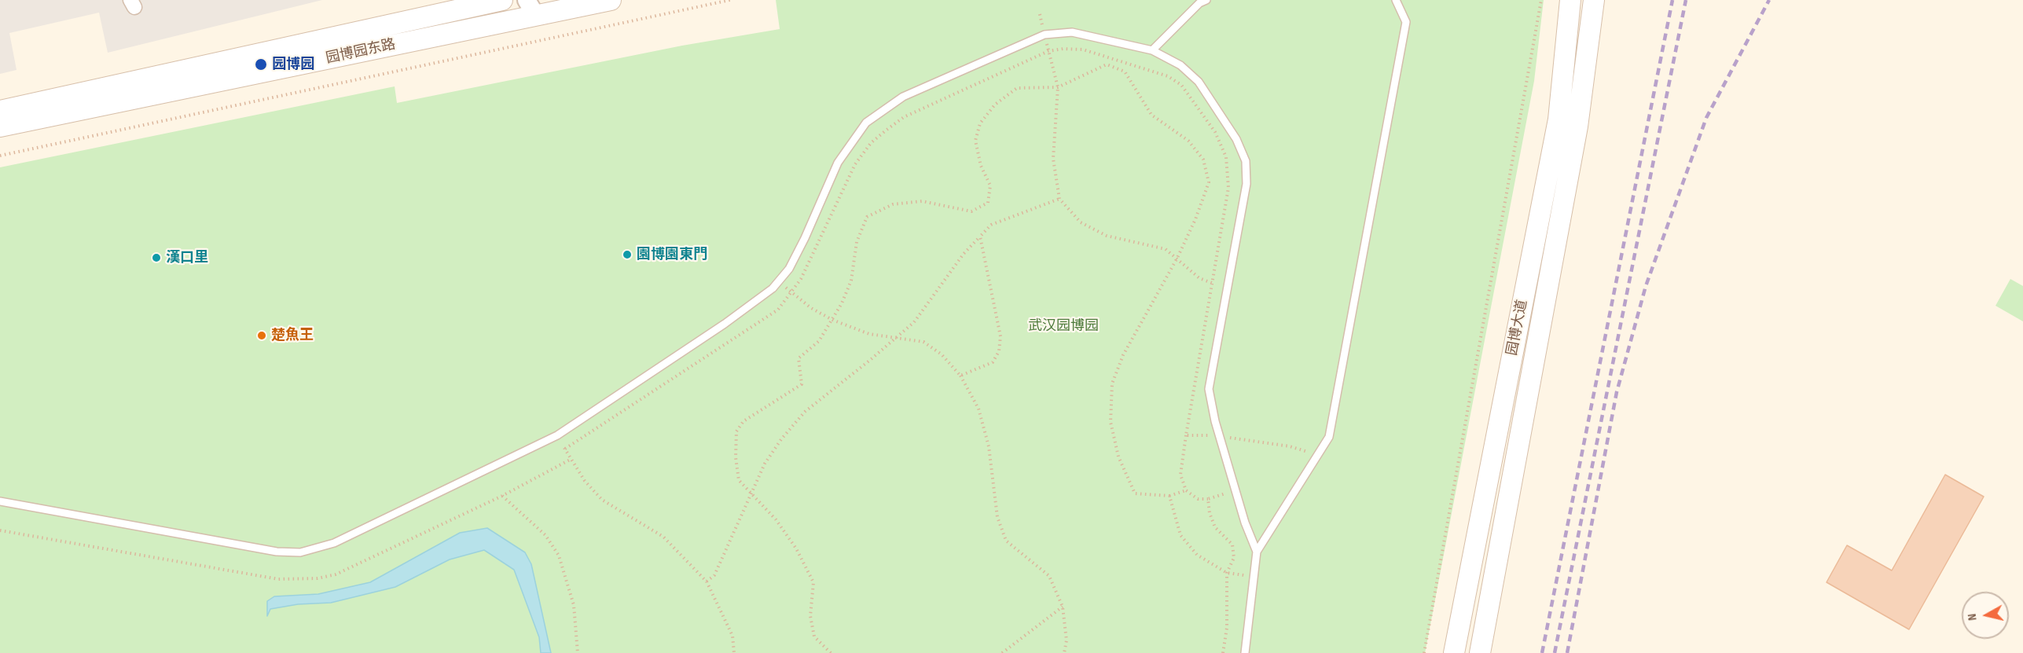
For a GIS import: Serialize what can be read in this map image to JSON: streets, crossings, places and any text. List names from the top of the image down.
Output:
{
  "streets": {
    "main road": ["园博园东路", "园博大道"]
  },
  "parks": ["武汉园博园"],
  "places": [
    "园博园",
    "園博園東門",
    "漢口里",
    "楚魚王"
  ],
  "north": "left"
}
